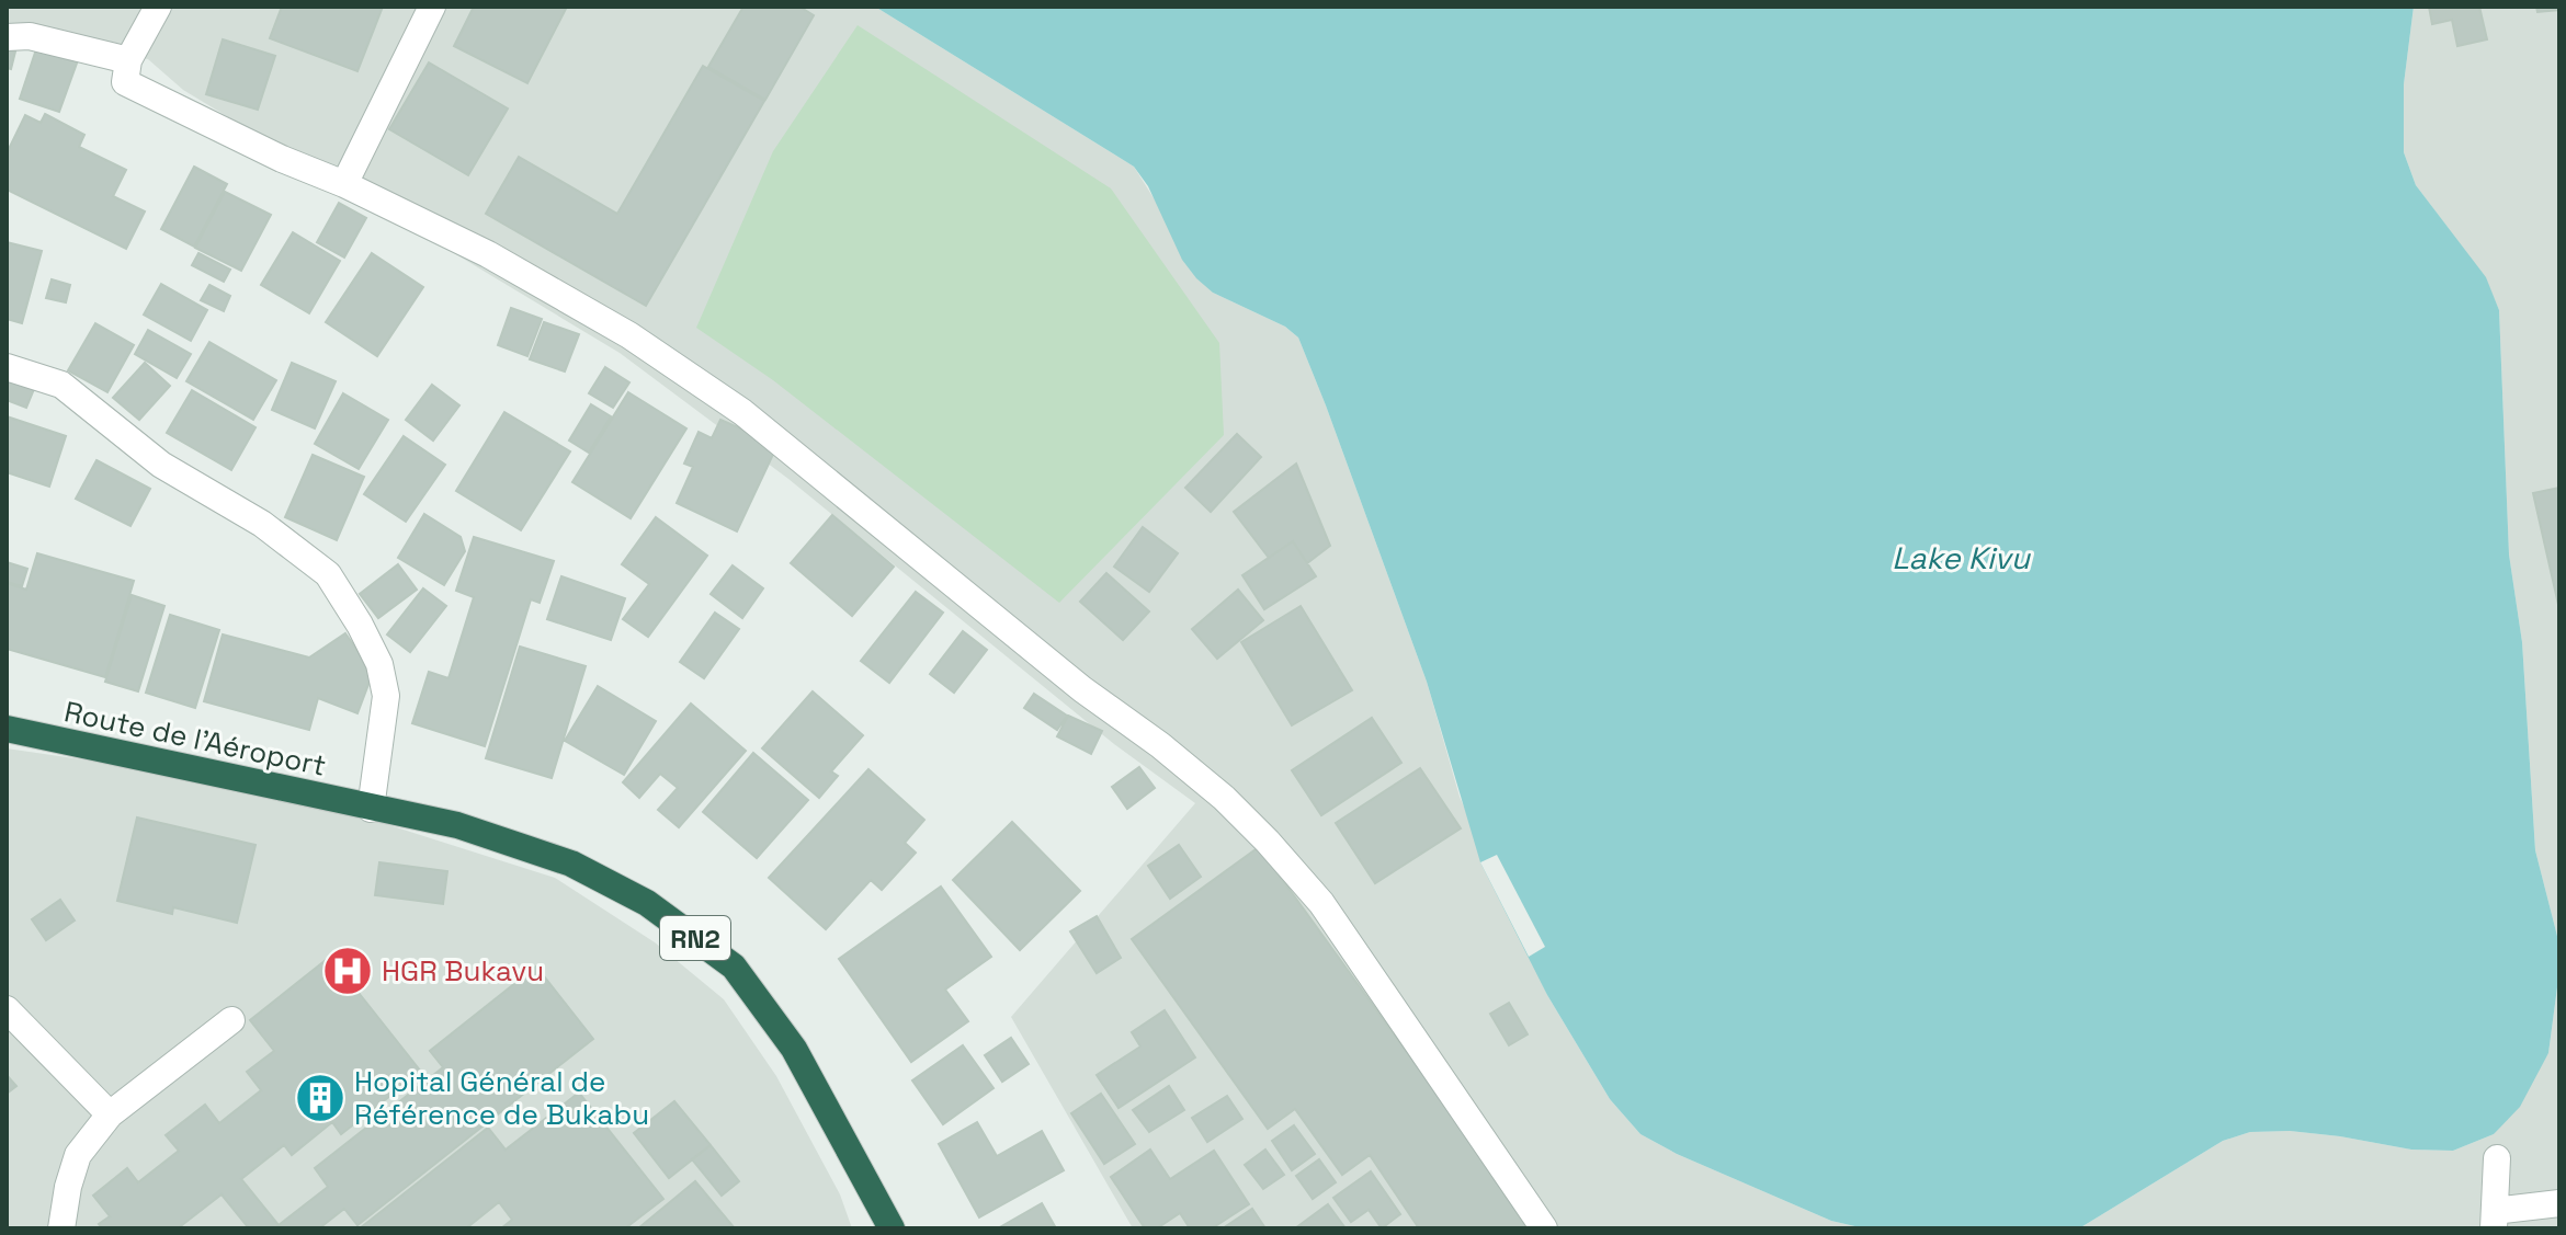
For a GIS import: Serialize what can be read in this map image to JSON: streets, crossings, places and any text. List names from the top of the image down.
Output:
{
  "streets": {
    "highway": ["Route de l'Aéroport", "RN2"]
  },
  "crossings": [
    ["Route de l'Aéroport", "RN2"]
  ],
  "water": ["Lake Kivu"],
  "places": {
    "hospital": ["HGR Bukavu"],
    "building": ["Hopital Général de Référence de Bukabu"]
  }
}
